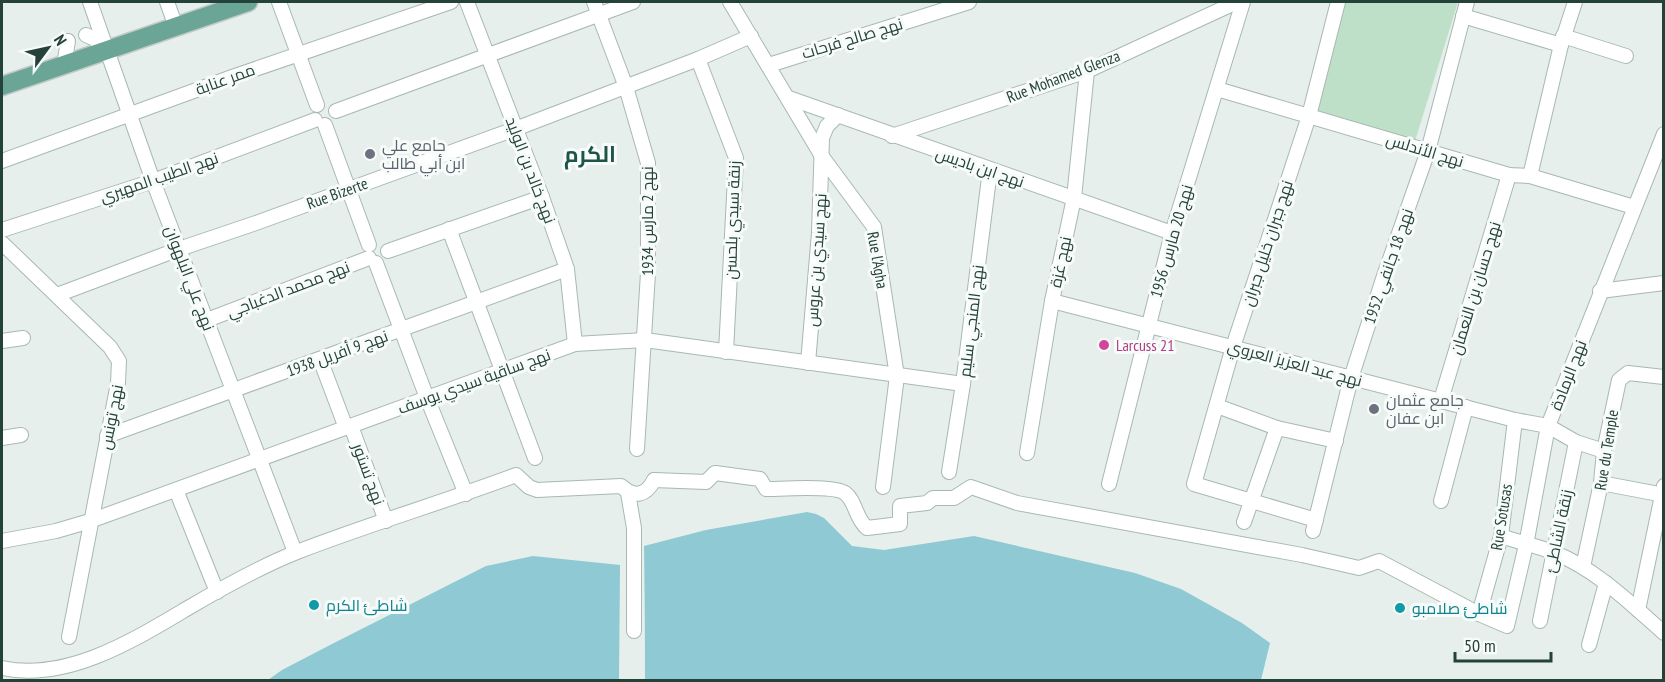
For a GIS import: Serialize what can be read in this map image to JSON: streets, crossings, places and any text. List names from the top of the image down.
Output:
{
  "streets": {
    "street": [
      "نهج صالح فرحات",
      "Rue Mohamed Glenza",
      "ممر عنابة",
      "نهج الأندلس",
      "نهج ابن باديس",
      "نهج خالد بن الوليد",
      "نهج الطيب المهيري",
      "Rue Bizerte",
      "زنقة سيدي بلحسن",
      "نهج 2 مارس 1934",
      "نهج 20 مارس 1956",
      "نهج جبران خليل جبران",
      "نهج سيدي بن عروس",
      "Rue l'Agha",
      "نهج غزة",
      "نهج 18 جانفي 1952",
      "نهج علي البلهوان",
      "نهج حسان بن النعمان",
      "نهج محمد الدغباجي",
      "نهج المنجي سليم",
      "نهج 9 أفريل 1938",
      "نهج عبد العزيز العروي",
      "نهج الرمادة",
      "نهج ساقية سيدي يوسف",
      "نهج تونس",
      "Rue du Temple",
      "نهج تستور",
      "Rue Sotusas",
      "زنقة الشاطئ"
    ]
  },
  "crossings": [
    ["نهج صالح فرحات", "Rue l'Agha"],
    ["Rue Mohamed Glenza", "نهج ابن باديس"],
    ["Rue Mohamed Glenza", "نهج 20 مارس 1956"],
    ["Rue Mohamed Glenza", "نهج غزة"],
    ["ممر عنابة", "نهج علي البلهوان"],
    ["نهج الأندلس", "نهج 20 مارس 1956"],
    ["نهج الأندلس", "نهج جبران خليل جبران"],
    ["نهج الأندلس", "نهج 18 جانفي 1952"],
    ["نهج الأندلس", "نهج حسان بن النعمان"],
    ["نهج الأندلس", "نهج الرمادة"],
    ["نهج ابن باديس", "نهج 20 مارس 1956"],
    ["نهج ابن باديس", "نهج سيدي بن عروس"],
    ["نهج ابن باديس", "Rue l'Agha"],
    ["نهج ابن باديس", "نهج غزة"],
    ["نهج ابن باديس", "نهج المنجي سليم"],
    ["نهج خالد بن الوليد", "Rue Bizerte"],
    ["نهج خالد بن الوليد", "نهج 9 أفريل 1938"],
    ["نهج خالد بن الوليد", "نهج ساقية سيدي يوسف"],
    ["نهج الطيب المهيري", "نهج علي البلهوان"],
    ["Rue Bizerte", "زنقة سيدي بلحسن"],
    ["Rue Bizerte", "نهج 2 مارس 1934"],
    ["Rue Bizerte", "Rue l'Agha"],
    ["Rue Bizerte", "نهج علي البلهوان"],
    ["Rue Bizerte", "نهج تونس"],
    ["زنقة سيدي بلحسن", "نهج ساقية سيدي يوسف"],
    ["نهج 2 مارس 1934", "نهج ساقية سيدي يوسف"],
    ["نهج 20 مارس 1956", "نهج عبد العزيز العروي"],
    ["نهج جبران خليل جبران", "نهج 18 جانفي 1952"],
    ["نهج جبران خليل جبران", "نهج عبد العزيز العروي"],
    ["نهج سيدي بن عروس", "Rue l'Agha"],
    ["نهج سيدي بن عروس", "نهج ساقية سيدي يوسف"],
    ["Rue l'Agha", "نهج ساقية سيدي يوسف"],
    ["نهج غزة", "نهج عبد العزيز العروي"],
    ["نهج 18 جانفي 1952", "نهج عبد العزيز العروي"],
    ["نهج علي البلهوان", "نهج محمد الدغباجي"],
    ["نهج علي البلهوان", "نهج 9 أفريل 1938"],
    ["نهج علي البلهوان", "نهج ساقية سيدي يوسف"],
    ["نهج حسان بن النعمان", "نهج عبد العزيز العروي"],
    ["نهج المنجي سليم", "نهج ساقية سيدي يوسف"],
    ["نهج 9 أفريل 1938", "نهج تونس"],
    ["نهج 9 أفريل 1938", "نهج تستور"],
    ["نهج عبد العزيز العروي", "نهج الرمادة"],
    ["نهج عبد العزيز العروي", "Rue du Temple"],
    ["نهج عبد العزيز العروي", "Rue Sotusas"],
    ["نهج عبد العزيز العروي", "زنقة الشاطئ"],
    ["نهج الرمادة", "Rue Sotusas"],
    ["نهج ساقية سيدي يوسف", "نهج تونس"],
    ["نهج ساقية سيدي يوسف", "نهج تستور"]
  ],
  "districts": ["الكرم"],
  "places": [
    "جامع علي ابن أبي طالب",
    "Larcuss 21",
    "جامع عثمان ابن عفان",
    "شاطئ الکرم",
    "شاطئ صلامبو"
  ],
  "scale_bar": "50 m",
  "north": "top right"
}
